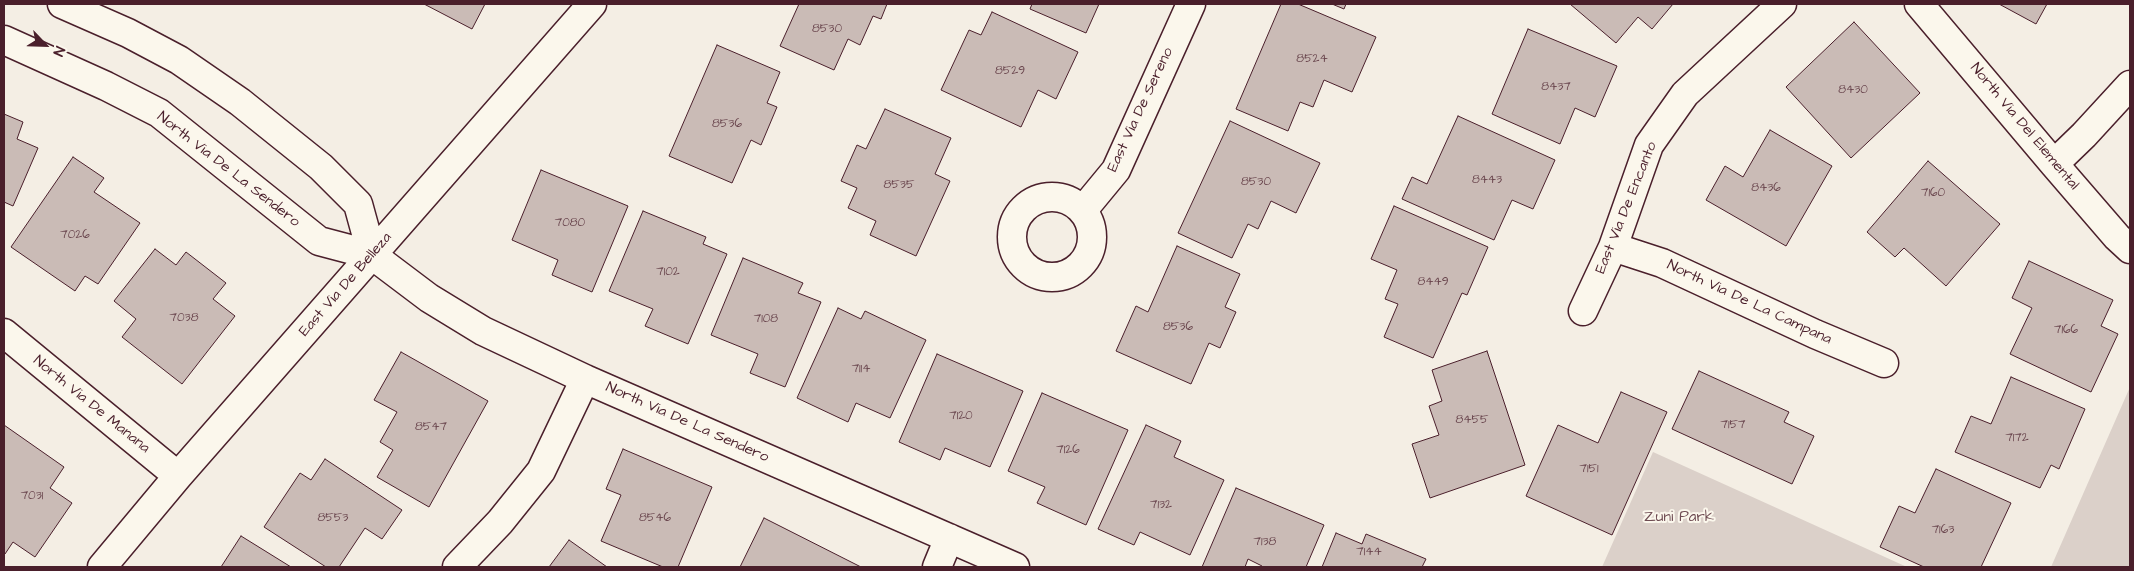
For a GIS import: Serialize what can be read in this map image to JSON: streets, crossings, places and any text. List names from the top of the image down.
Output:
{
  "streets": {
    "street": [
      "East Via De Sereno",
      "North Via Del Elemental",
      "North Via De La Sendero",
      "East Via De Encanto",
      "East Via De Belleza",
      "North Via De La Campana",
      "North Via De Manana"
    ]
  },
  "crossings": [
    ["North Via De La Sendero", "East Via De Belleza"],
    ["East Via De Encanto", "North Via De La Campana"],
    ["East Via De Belleza", "North Via De Manana"]
  ],
  "parks": ["Zuni Park"],
  "house_numbers": [
    "8530",
    "8524",
    "8529",
    "8437",
    "8430",
    "8536",
    "8443",
    "8530",
    "8535",
    "8436",
    "7160",
    "7080",
    "7026",
    "7102",
    "8449",
    "7038",
    "7108",
    "8536",
    "7166",
    "7114",
    "7120",
    "8455",
    "7157",
    "8547",
    "7172",
    "7126",
    "7151",
    "7031",
    "7132",
    "8553",
    "8546",
    "7163",
    "7138",
    "7144"
  ],
  "north": "bottom right"
}
